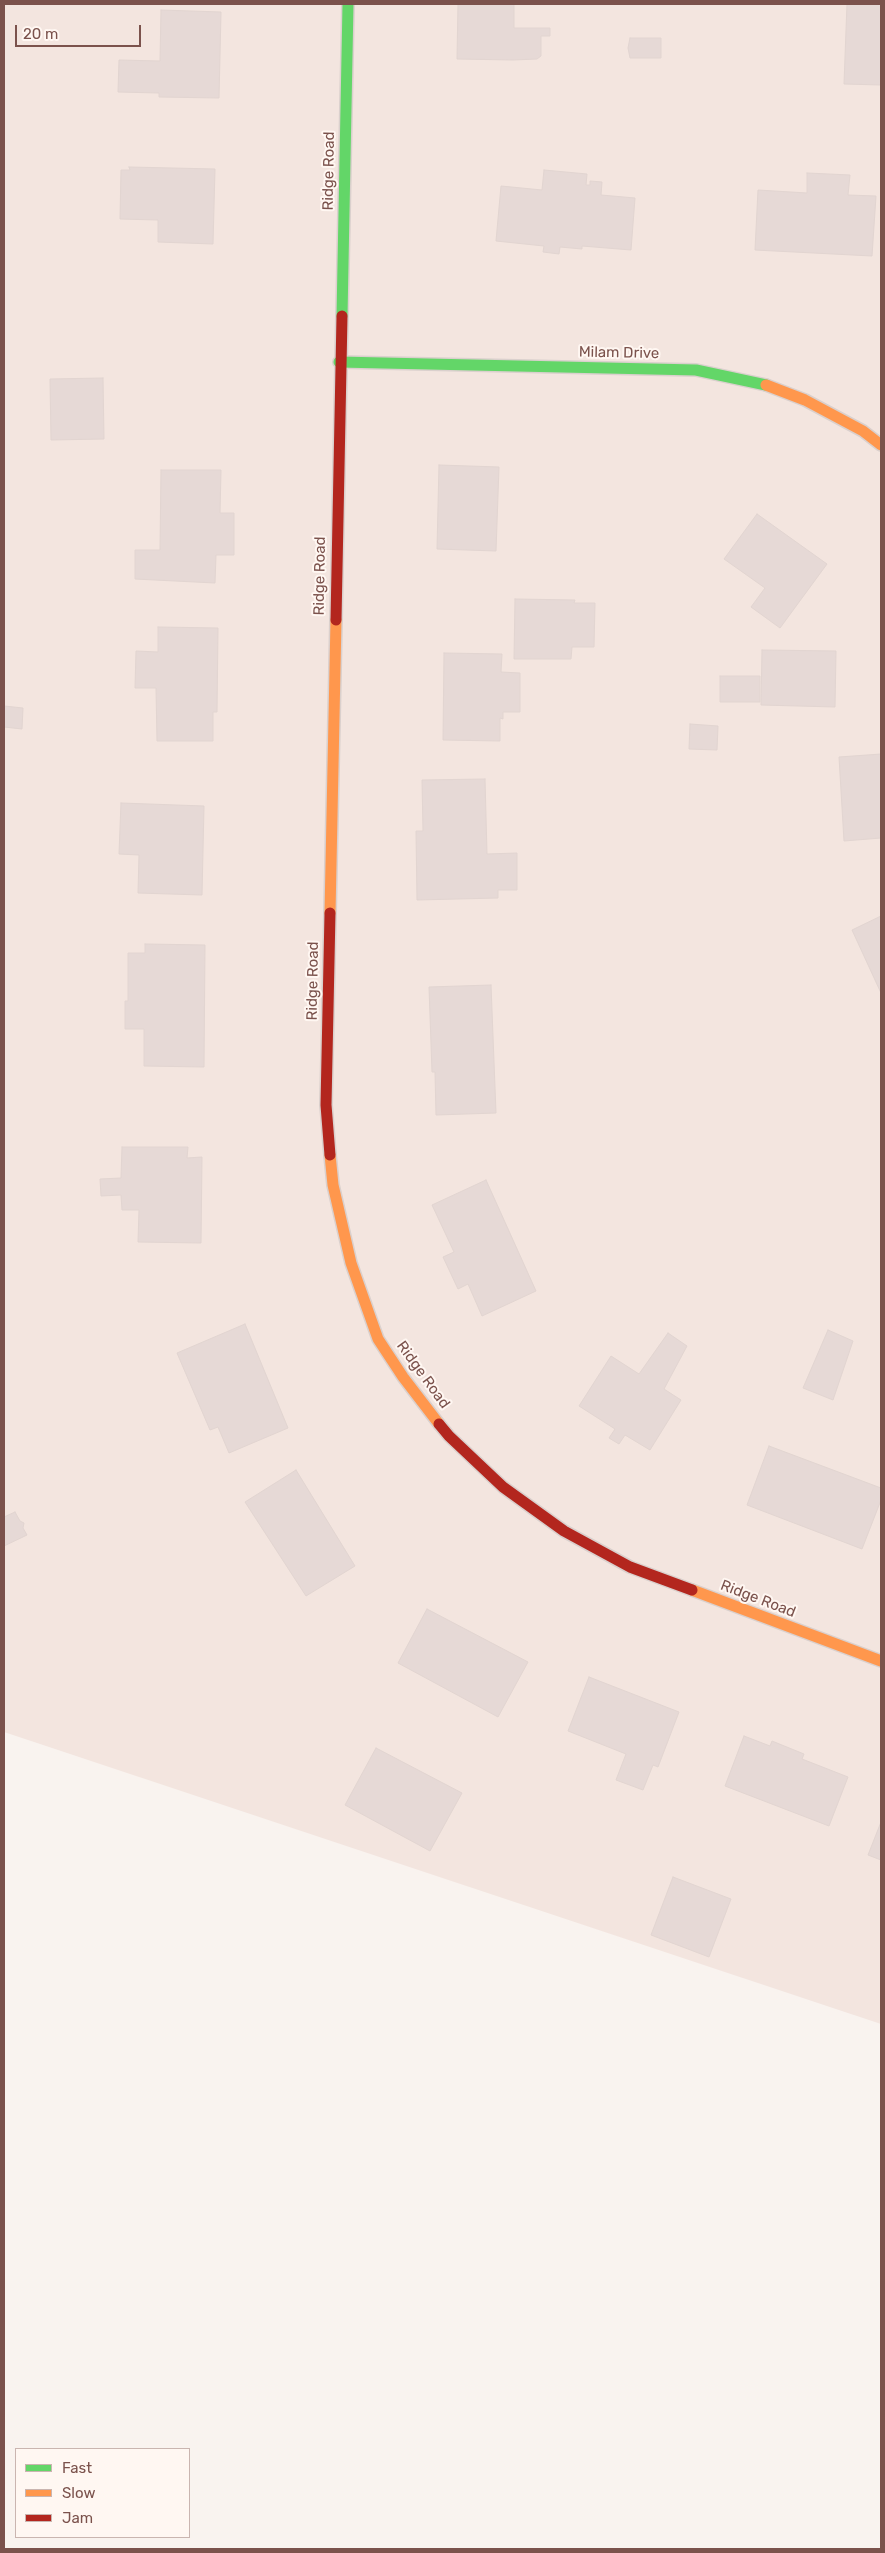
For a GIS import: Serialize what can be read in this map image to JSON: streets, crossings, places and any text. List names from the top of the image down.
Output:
{
  "streets": {
    "street": ["Ridge Road", "Milam Drive"]
  },
  "crossings": [
    ["Ridge Road", "Milam Drive"]
  ],
  "legend": ["Fast", "Slow", "Jam"],
  "scale_bar": "20 m"
}
